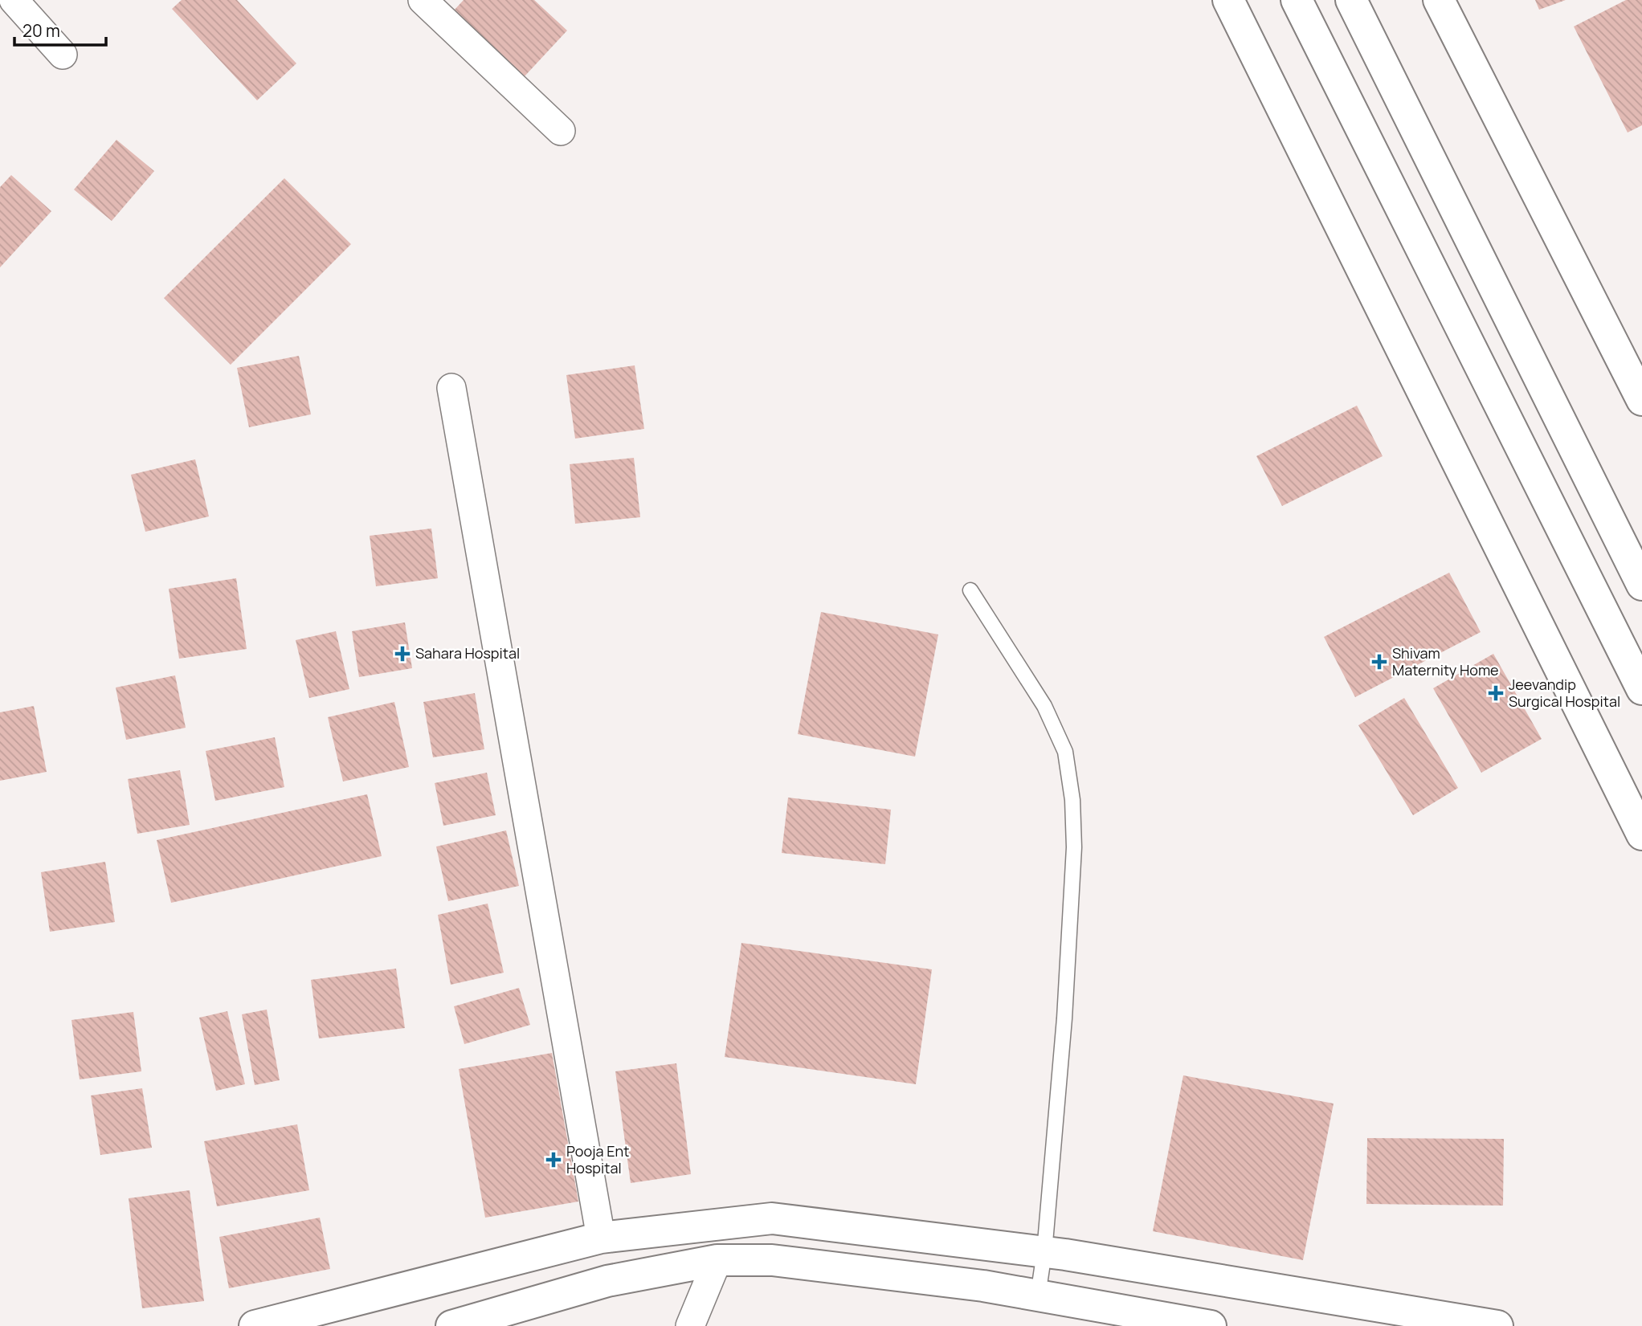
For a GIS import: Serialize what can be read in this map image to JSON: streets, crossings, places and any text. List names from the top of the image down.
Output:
{
  "places": {
    "health": [
      "Sahara Hospital",
      "Shivam Maternity Home",
      "Jeevandip Surgical Hospital",
      "Pooja Ent Hospital"
    ]
  },
  "scale_bar": "20 m"
}
